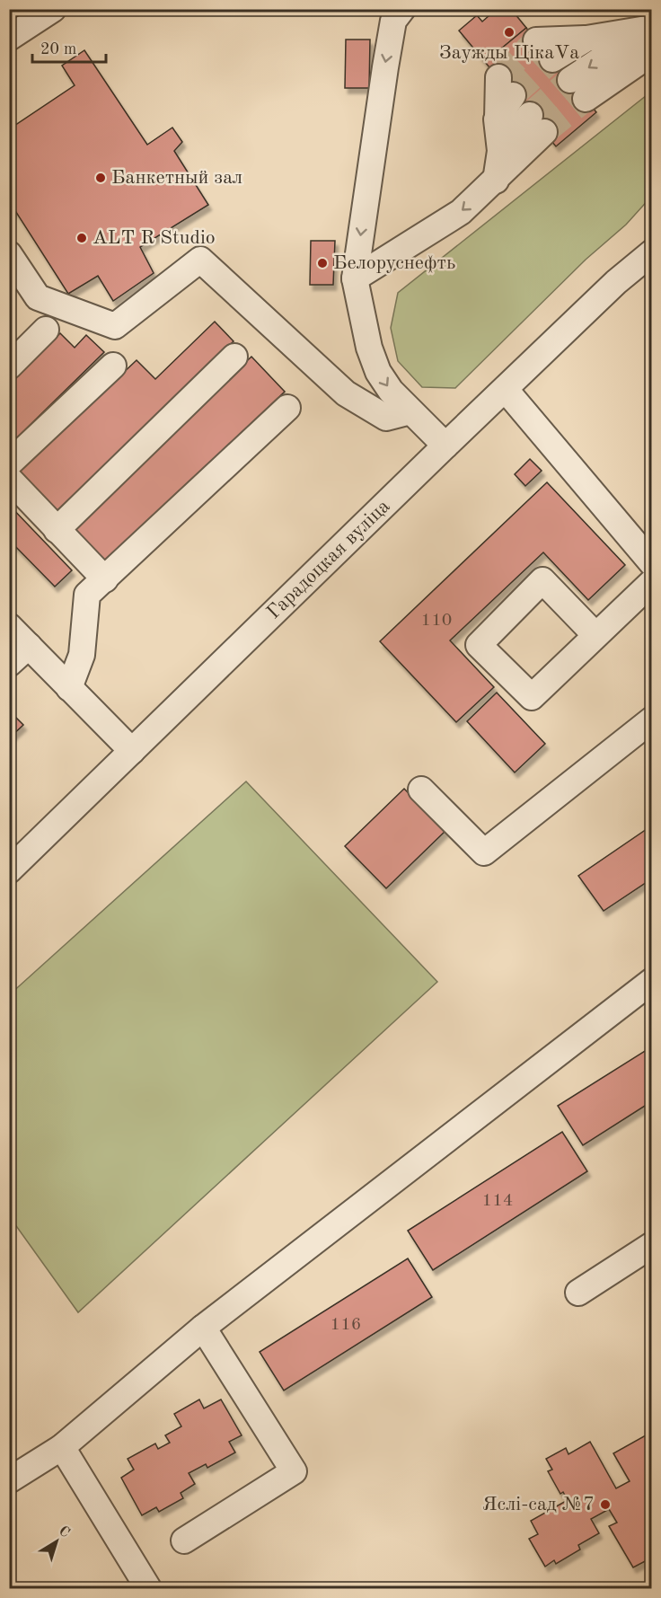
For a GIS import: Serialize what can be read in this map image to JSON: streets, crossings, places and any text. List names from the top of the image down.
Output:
{
  "streets": {
    "street": ["Гарадоцкая вуліца"]
  },
  "places": [
    "Заужды ЦікаVа",
    "Банкетный зал",
    "ALT R Studio",
    "Белоруснефть",
    "Яслі-сад №7"
  ],
  "house_numbers": ["110", "114", "116"],
  "scale_bar": "20 m",
  "north": "top right"
}
